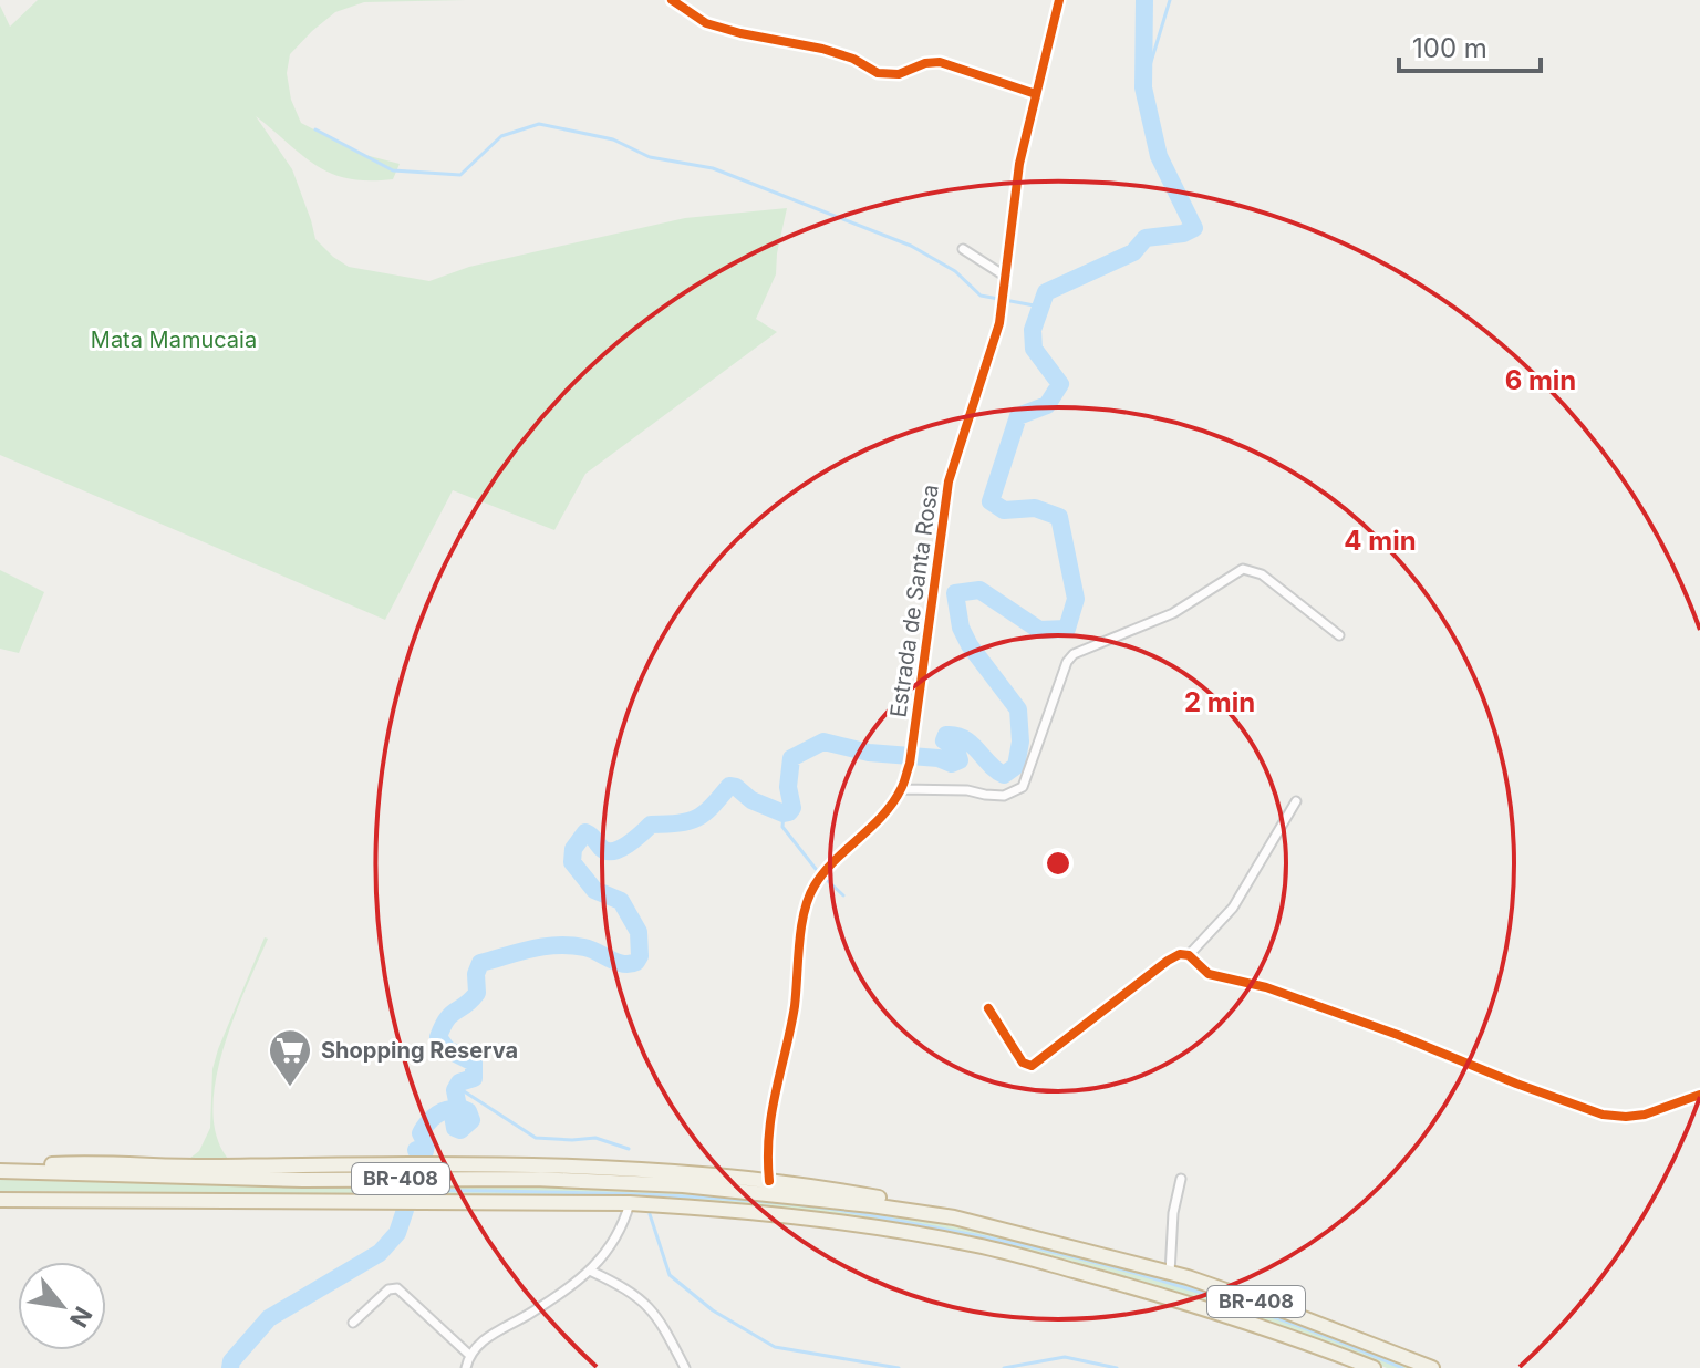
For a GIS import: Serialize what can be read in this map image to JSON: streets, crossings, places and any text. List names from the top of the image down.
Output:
{
  "streets": {
    "highway": ["BR-408"],
    "street": ["Estrada de Santa Rosa"]
  },
  "parks": ["Mata Mamucaia"],
  "places": {
    "supermarket": ["Shopping Reserva"]
  },
  "scale_bar": "100 m",
  "north": "bottom right",
  "rings": ["6 min", "4 min", "2 min"]
}
